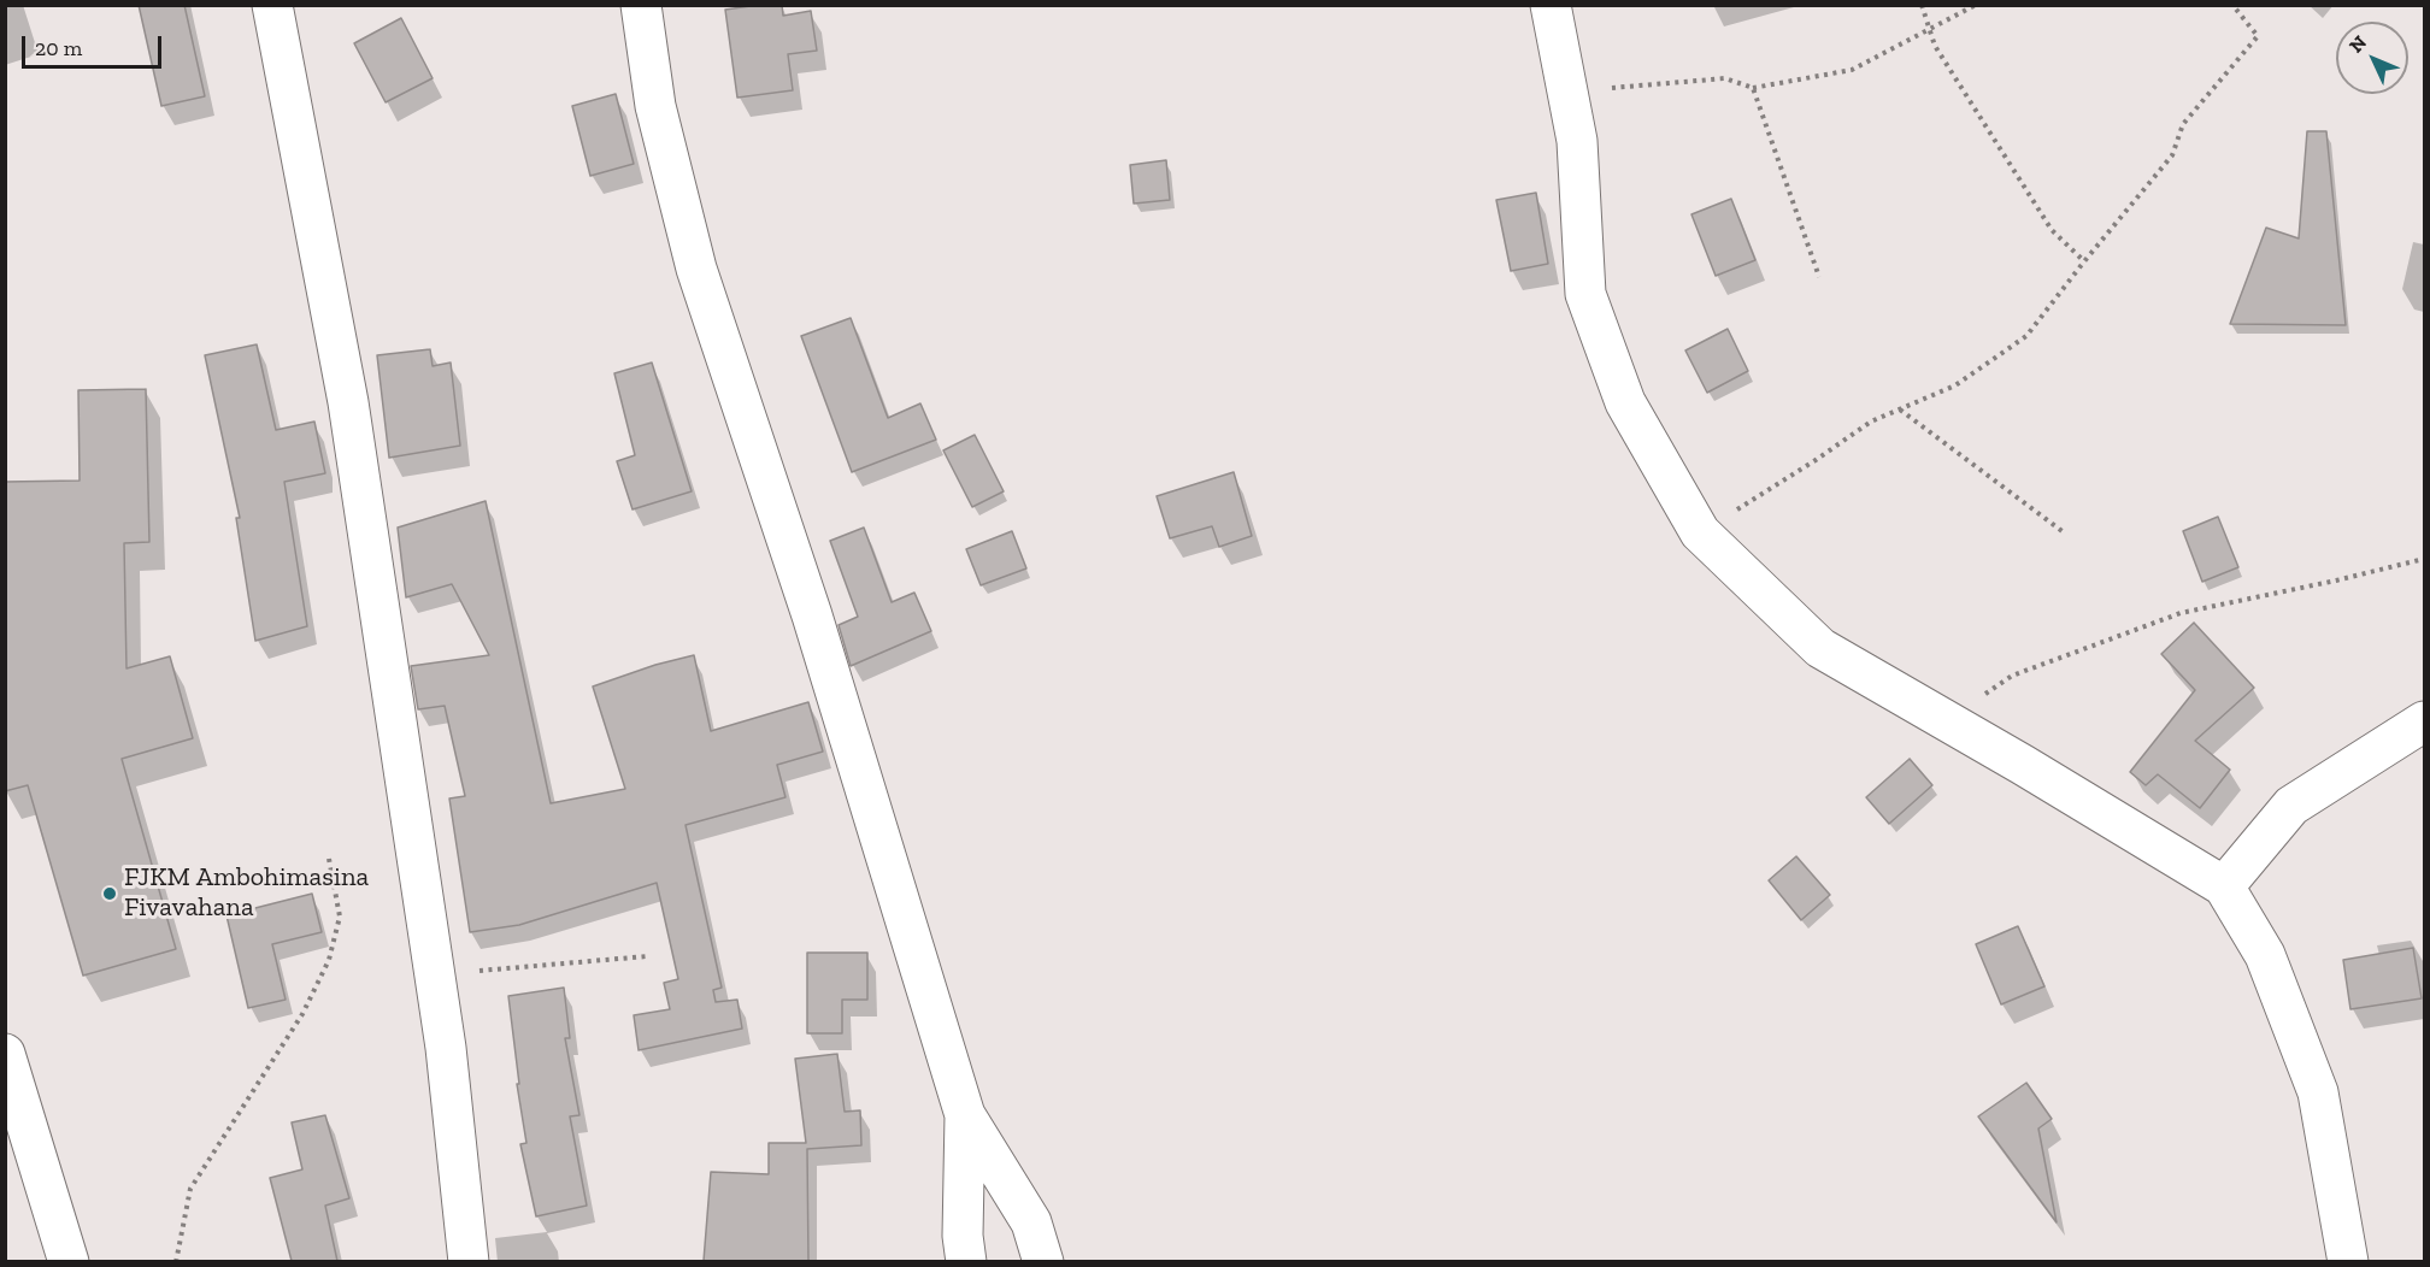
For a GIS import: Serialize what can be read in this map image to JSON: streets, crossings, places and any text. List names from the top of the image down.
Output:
{
  "places": ["FJKM Ambohimasina Fivavahana"],
  "scale_bar": "20 m",
  "north": "top left"
}
